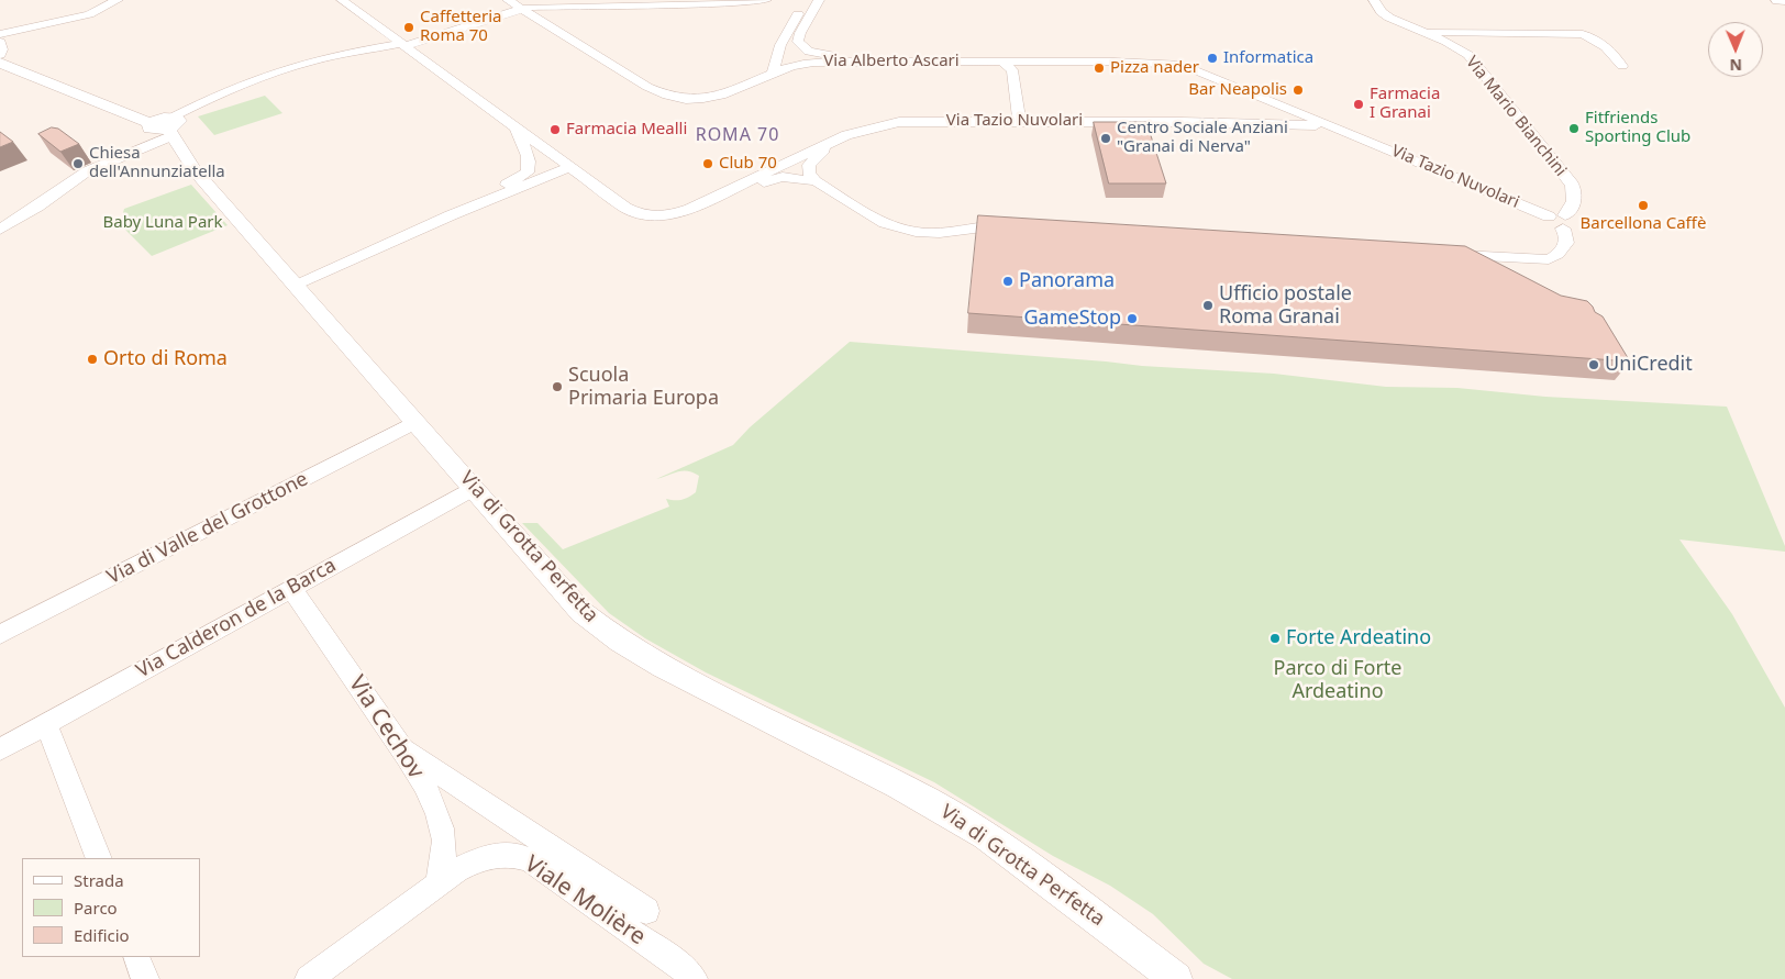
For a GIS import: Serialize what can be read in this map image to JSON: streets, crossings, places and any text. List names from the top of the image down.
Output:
{
  "streets": {
    "street": [
      "Via Alberto Ascari",
      "Via Mario Bianchini",
      "Via Tazio Nuvolari",
      "Via di Valle del Grottone",
      "Via di Grotta Perfetta",
      "Via Calderon de la Barca",
      "Via Cechov",
      "Viale Molière"
    ]
  },
  "crossings": [
    ["Via Alberto Ascari", "Via Tazio Nuvolari"],
    ["Via Mario Bianchini", "Via Tazio Nuvolari"],
    ["Via di Valle del Grottone", "Via di Grotta Perfetta"],
    ["Via di Grotta Perfetta", "Via Calderon de la Barca"],
    ["Via Calderon de la Barca", "Via Cechov"],
    ["Via Cechov", "Viale Molière"]
  ],
  "districts": ["ROMA 70"],
  "parks": ["Baby Luna Park", "Parco di Forte Ardeatino"],
  "places": [
    "Caffetteria Roma 70",
    "Informatica",
    "Pizza nader",
    "Bar Neapolis",
    "Farmacia I Granai",
    "Fitfriends Sporting Club",
    "Farmacia Mealli",
    "Centro Sociale Anziani \"Granai di Nerva\"",
    "Chiesa dell'Annunziatella",
    "Club 70",
    "Barcellona Caffè",
    "Panorama",
    "Ufficio postale Roma Granai",
    "GameStop",
    "Orto di Roma",
    "UniCredit",
    "Scuola Primaria Europa",
    "Forte Ardeatino"
  ],
  "legend": ["Strada", "Parco", "Edificio"],
  "north": "bottom"
}
